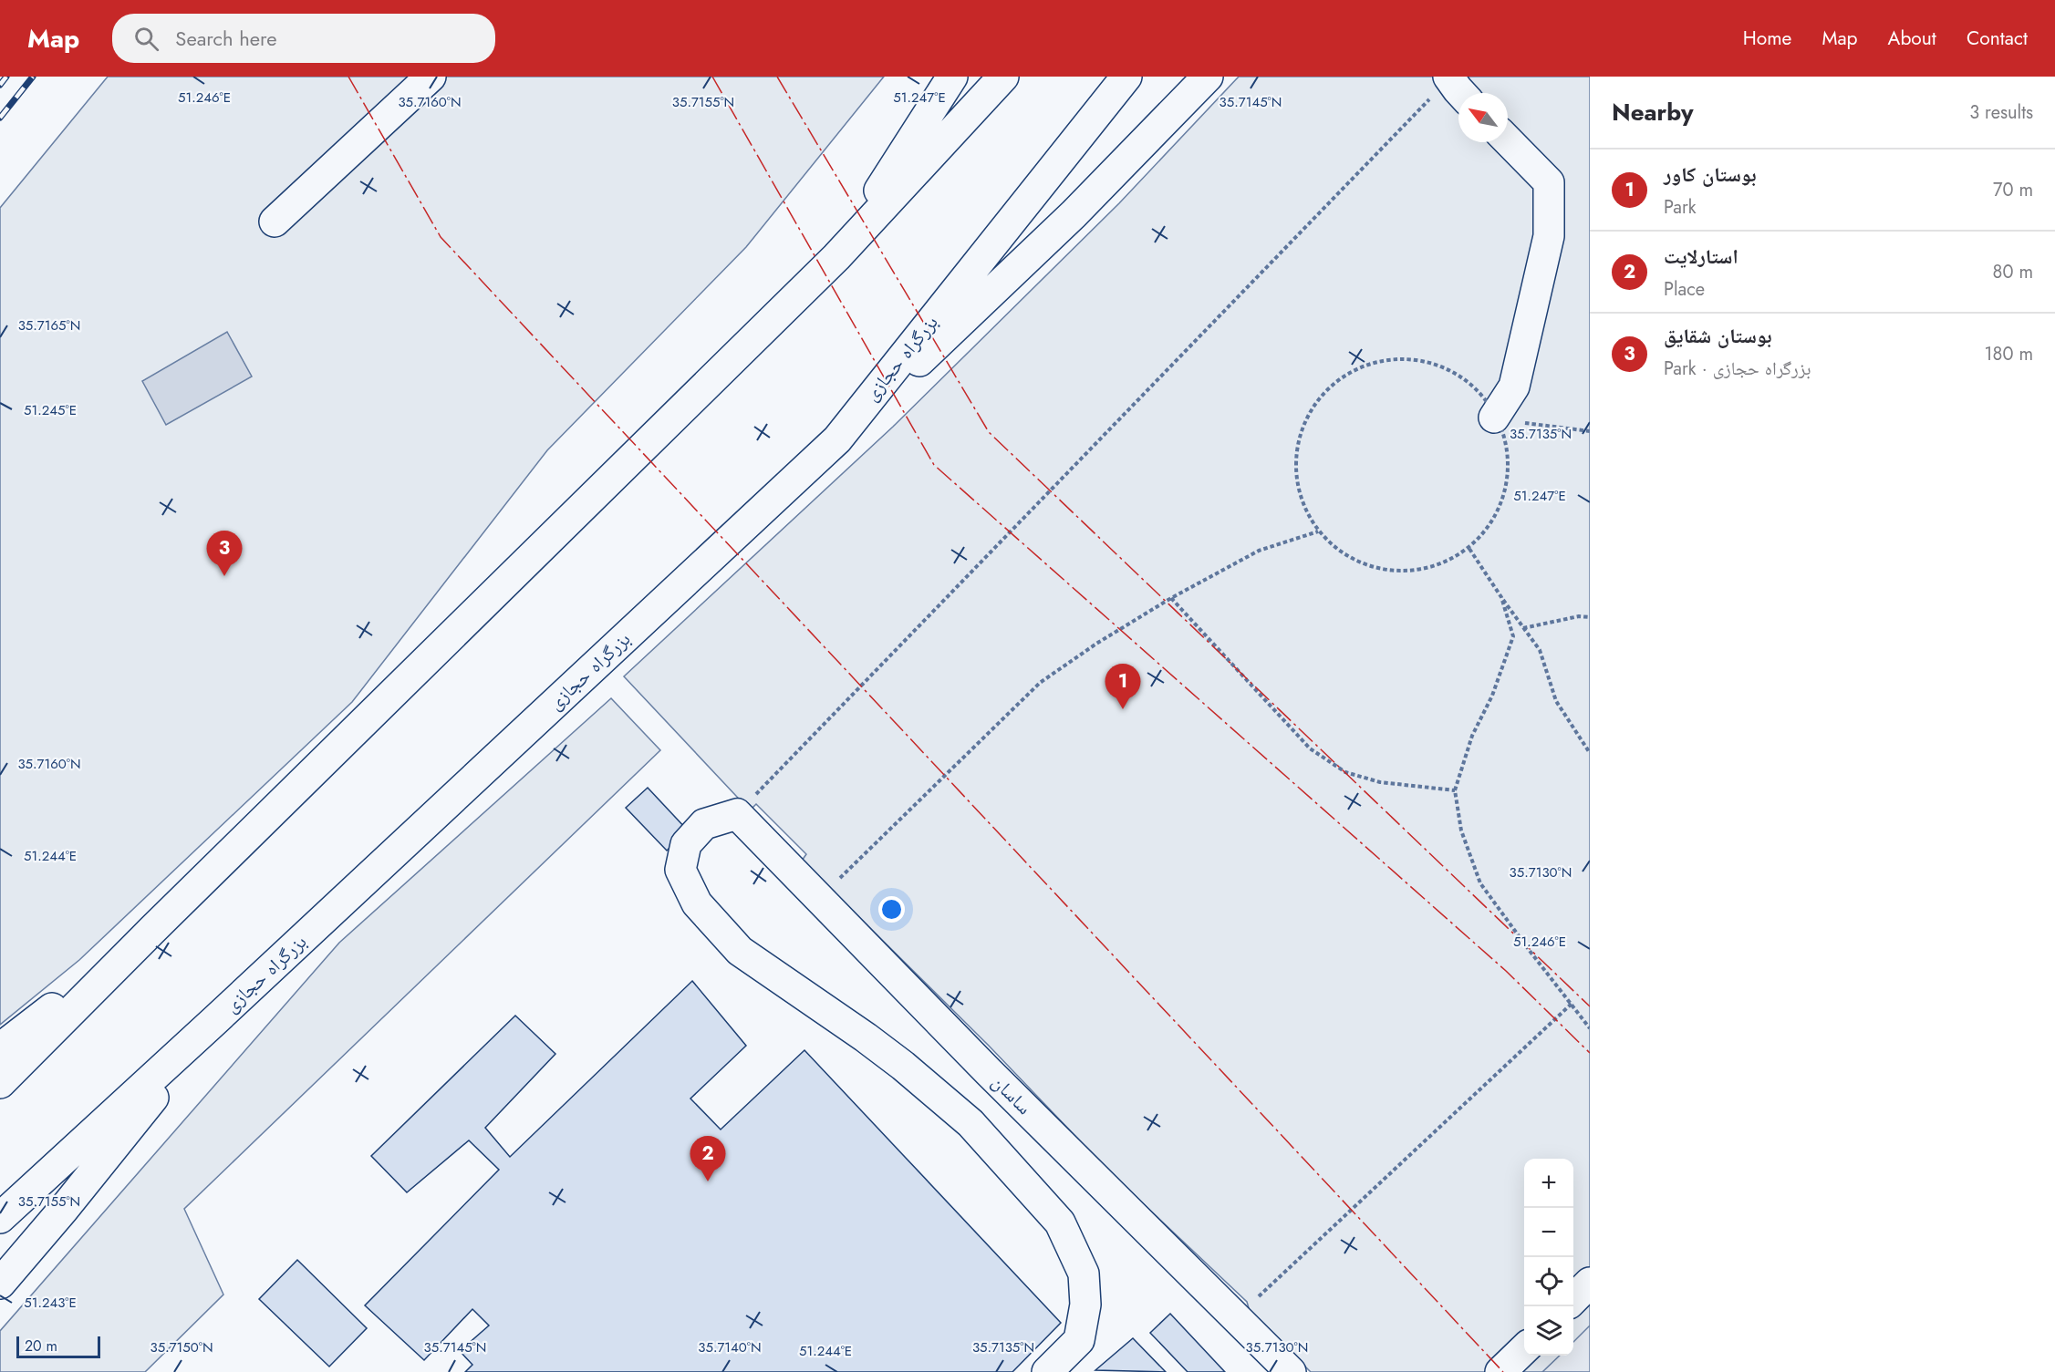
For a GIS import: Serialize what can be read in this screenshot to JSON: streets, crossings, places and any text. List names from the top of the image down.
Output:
{
  "streets": {
    "main road": ["بزرگراه حجازی", "ساسان"]
  },
  "scale_bar": "20 m",
  "north": "top left",
  "page": {
    "header": "Map",
    "search": "Search here",
    "nav": [
      "Home",
      "Map",
      "About",
      "Contact"
    ],
    "heading": ["Nearby", "3 results"],
    "list": [
      {
        "mark": "1",
        "name": "بوستان کاور",
        "note": "Park",
        "value": "70 m"
      },
      {
        "mark": "2",
        "name": "استارلایت",
        "note": "Place",
        "value": "80 m"
      },
      {
        "mark": "3",
        "name": "بوستان شقایق",
        "note": "Park · بزرگراه حجازی",
        "value": "180 m"
      }
    ],
    "pins": ["3", "1", "2"],
    "map_buttons": ["+", "−"],
    "scale": "20 m"
  },
  "coordinates": [
    "51.246°E",
    "51.247°E",
    "35.7160°N",
    "35.7155°N",
    "35.7145°N",
    "35.7165°N",
    "51.245°E",
    "35.7135°N",
    "51.244°E",
    "35.7130°N",
    "51.243°E",
    "35.7150°N",
    "35.7140°N"
  ]
}
